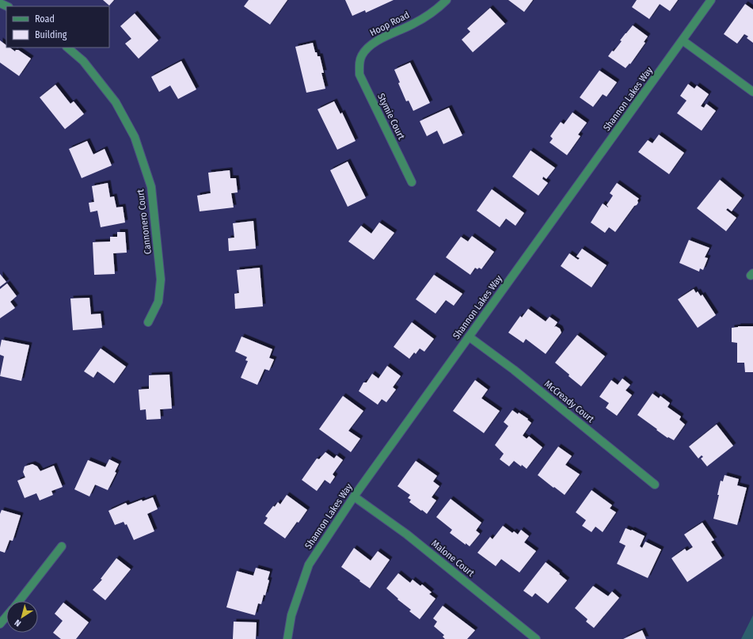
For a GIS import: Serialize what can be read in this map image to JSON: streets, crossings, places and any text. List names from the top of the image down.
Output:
{
  "streets": {
    "street": [
      "Hoop Road",
      "Shannon Lakes Way",
      "Stymie Court",
      "Cannonero Court",
      "McCready Court",
      "Malone Court"
    ]
  },
  "crossings": [
    ["Hoop Road", "Stymie Court"],
    ["Shannon Lakes Way", "McCready Court"],
    ["Shannon Lakes Way", "Malone Court"]
  ],
  "legend": ["Road", "Building"],
  "north": "bottom left"
}
